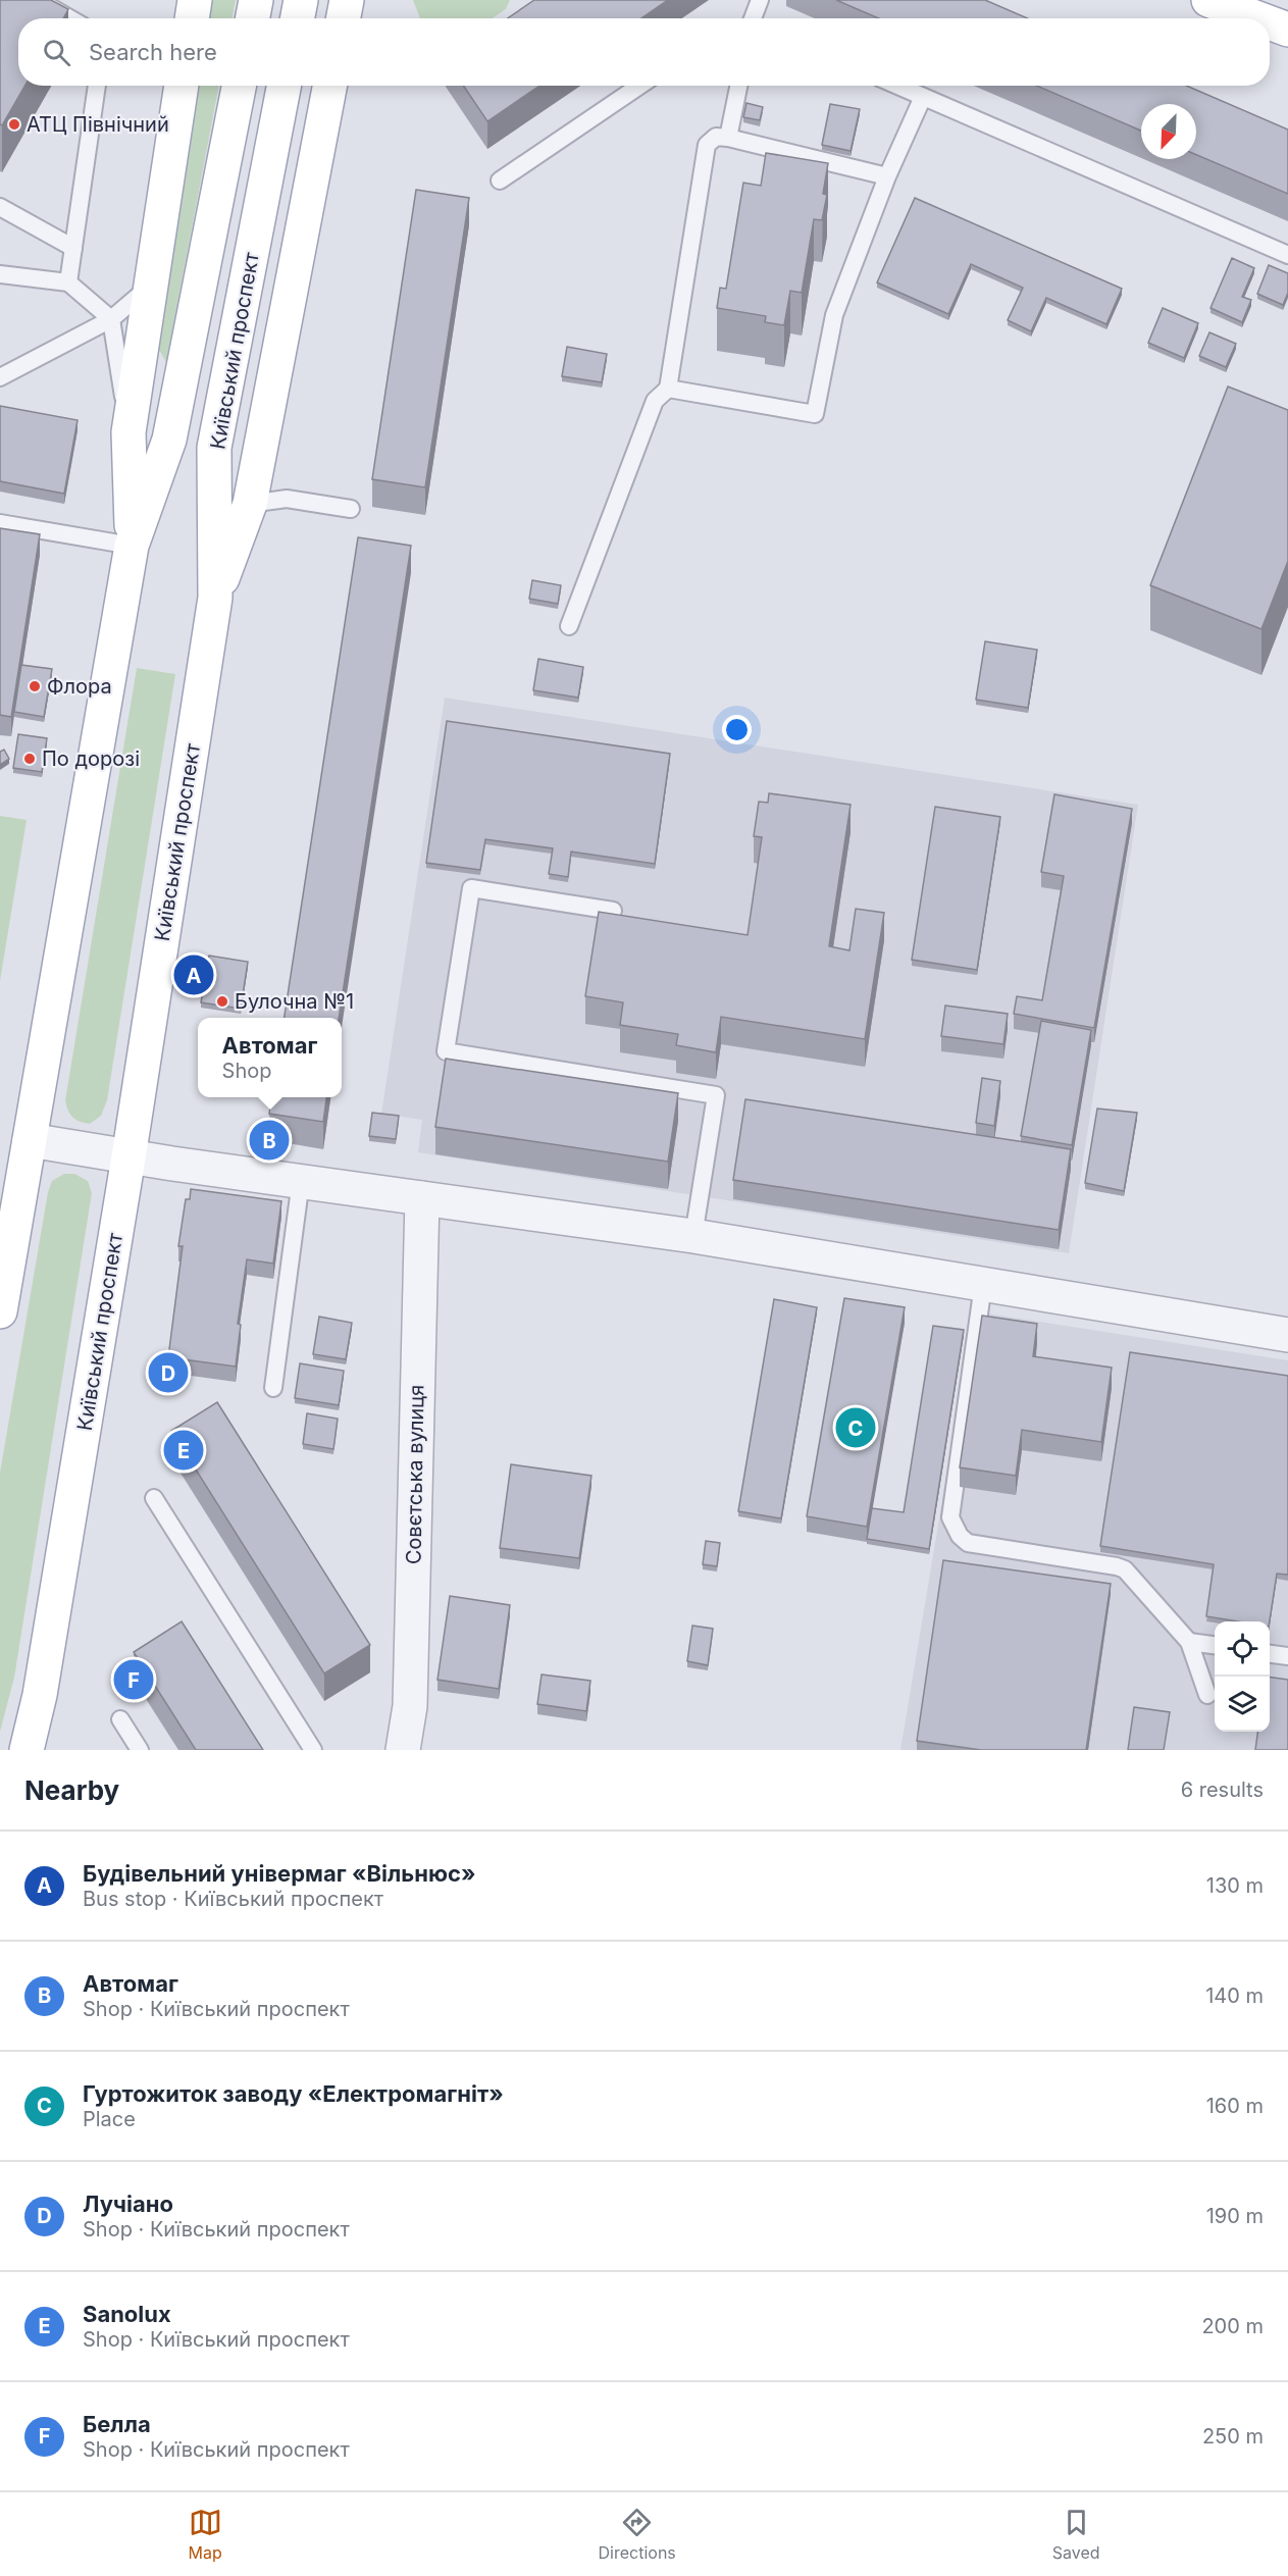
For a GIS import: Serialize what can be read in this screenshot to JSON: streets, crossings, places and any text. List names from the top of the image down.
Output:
{
  "streets": {
    "main road": ["Київський проспект"],
    "street": ["Совєтська вулиця"]
  },
  "places": [
    "АТЦ Північний",
    "Флора",
    "По дорозі",
    "Булочна №1"
  ],
  "north": "bottom left",
  "page": {
    "search": "Search here",
    "pins": [
      "A",
      "B",
      "D",
      "C",
      "E",
      "F"
    ],
    "popup": ["Автомаг", "Shop"],
    "heading": ["Nearby", "6 results"],
    "list": [
      {
        "mark": "A",
        "name": "Будівельний універмаг «Вільнюс»",
        "note": "Bus stop · Київський проспект",
        "value": "130 m"
      },
      {
        "mark": "B",
        "name": "Автомаг",
        "note": "Shop · Київський проспект",
        "value": "140 m"
      },
      {
        "mark": "C",
        "name": "Гуртожиток заводу «Електромагніт»",
        "note": "Place",
        "value": "160 m"
      },
      {
        "mark": "D",
        "name": "Лучіано",
        "note": "Shop · Київський проспект",
        "value": "190 m"
      },
      {
        "mark": "E",
        "name": "Sanolux",
        "note": "Shop · Київський проспект",
        "value": "200 m"
      },
      {
        "mark": "F",
        "name": "Белла",
        "note": "Shop · Київський проспект",
        "value": "250 m"
      }
    ],
    "nav": ["Map", "Directions", "Saved"]
  }
}
